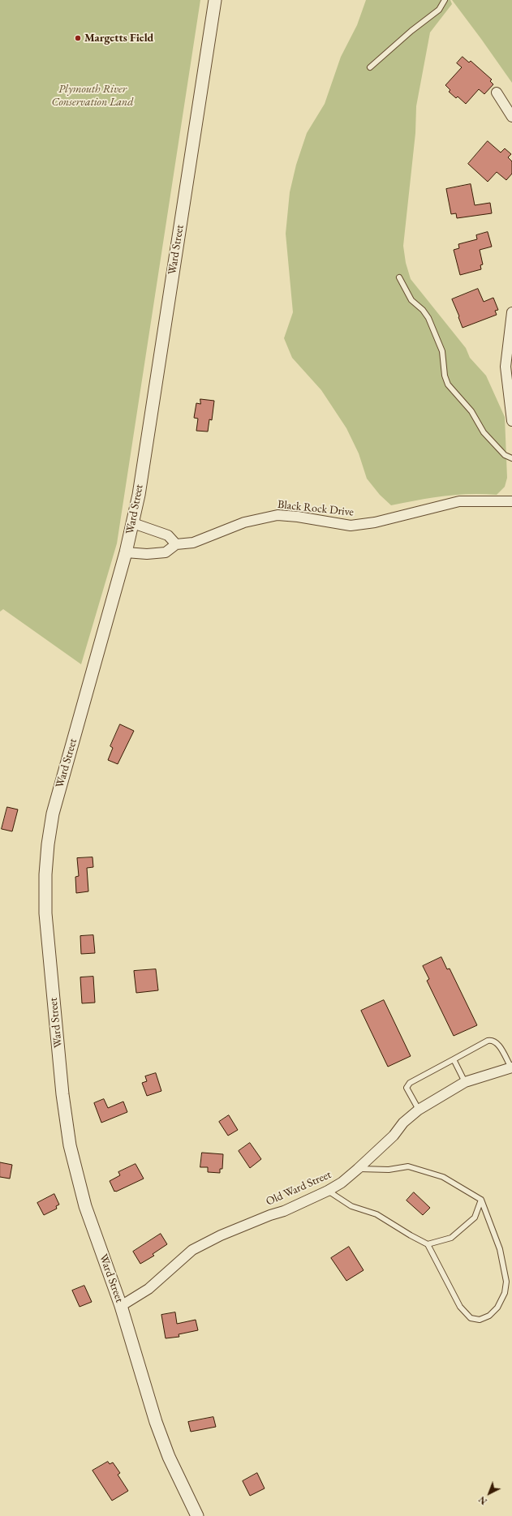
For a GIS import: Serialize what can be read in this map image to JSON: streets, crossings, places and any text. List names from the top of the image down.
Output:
{
  "streets": {
    "street": ["Ward Street", "Black Rock Drive", "Old Ward Street"]
  },
  "crossings": [
    ["Ward Street", "Black Rock Drive"],
    ["Ward Street", "Old Ward Street"]
  ],
  "parks": ["Plymouth River Conservation Land"],
  "places": ["Margetts Field"],
  "north": "bottom left"
}
